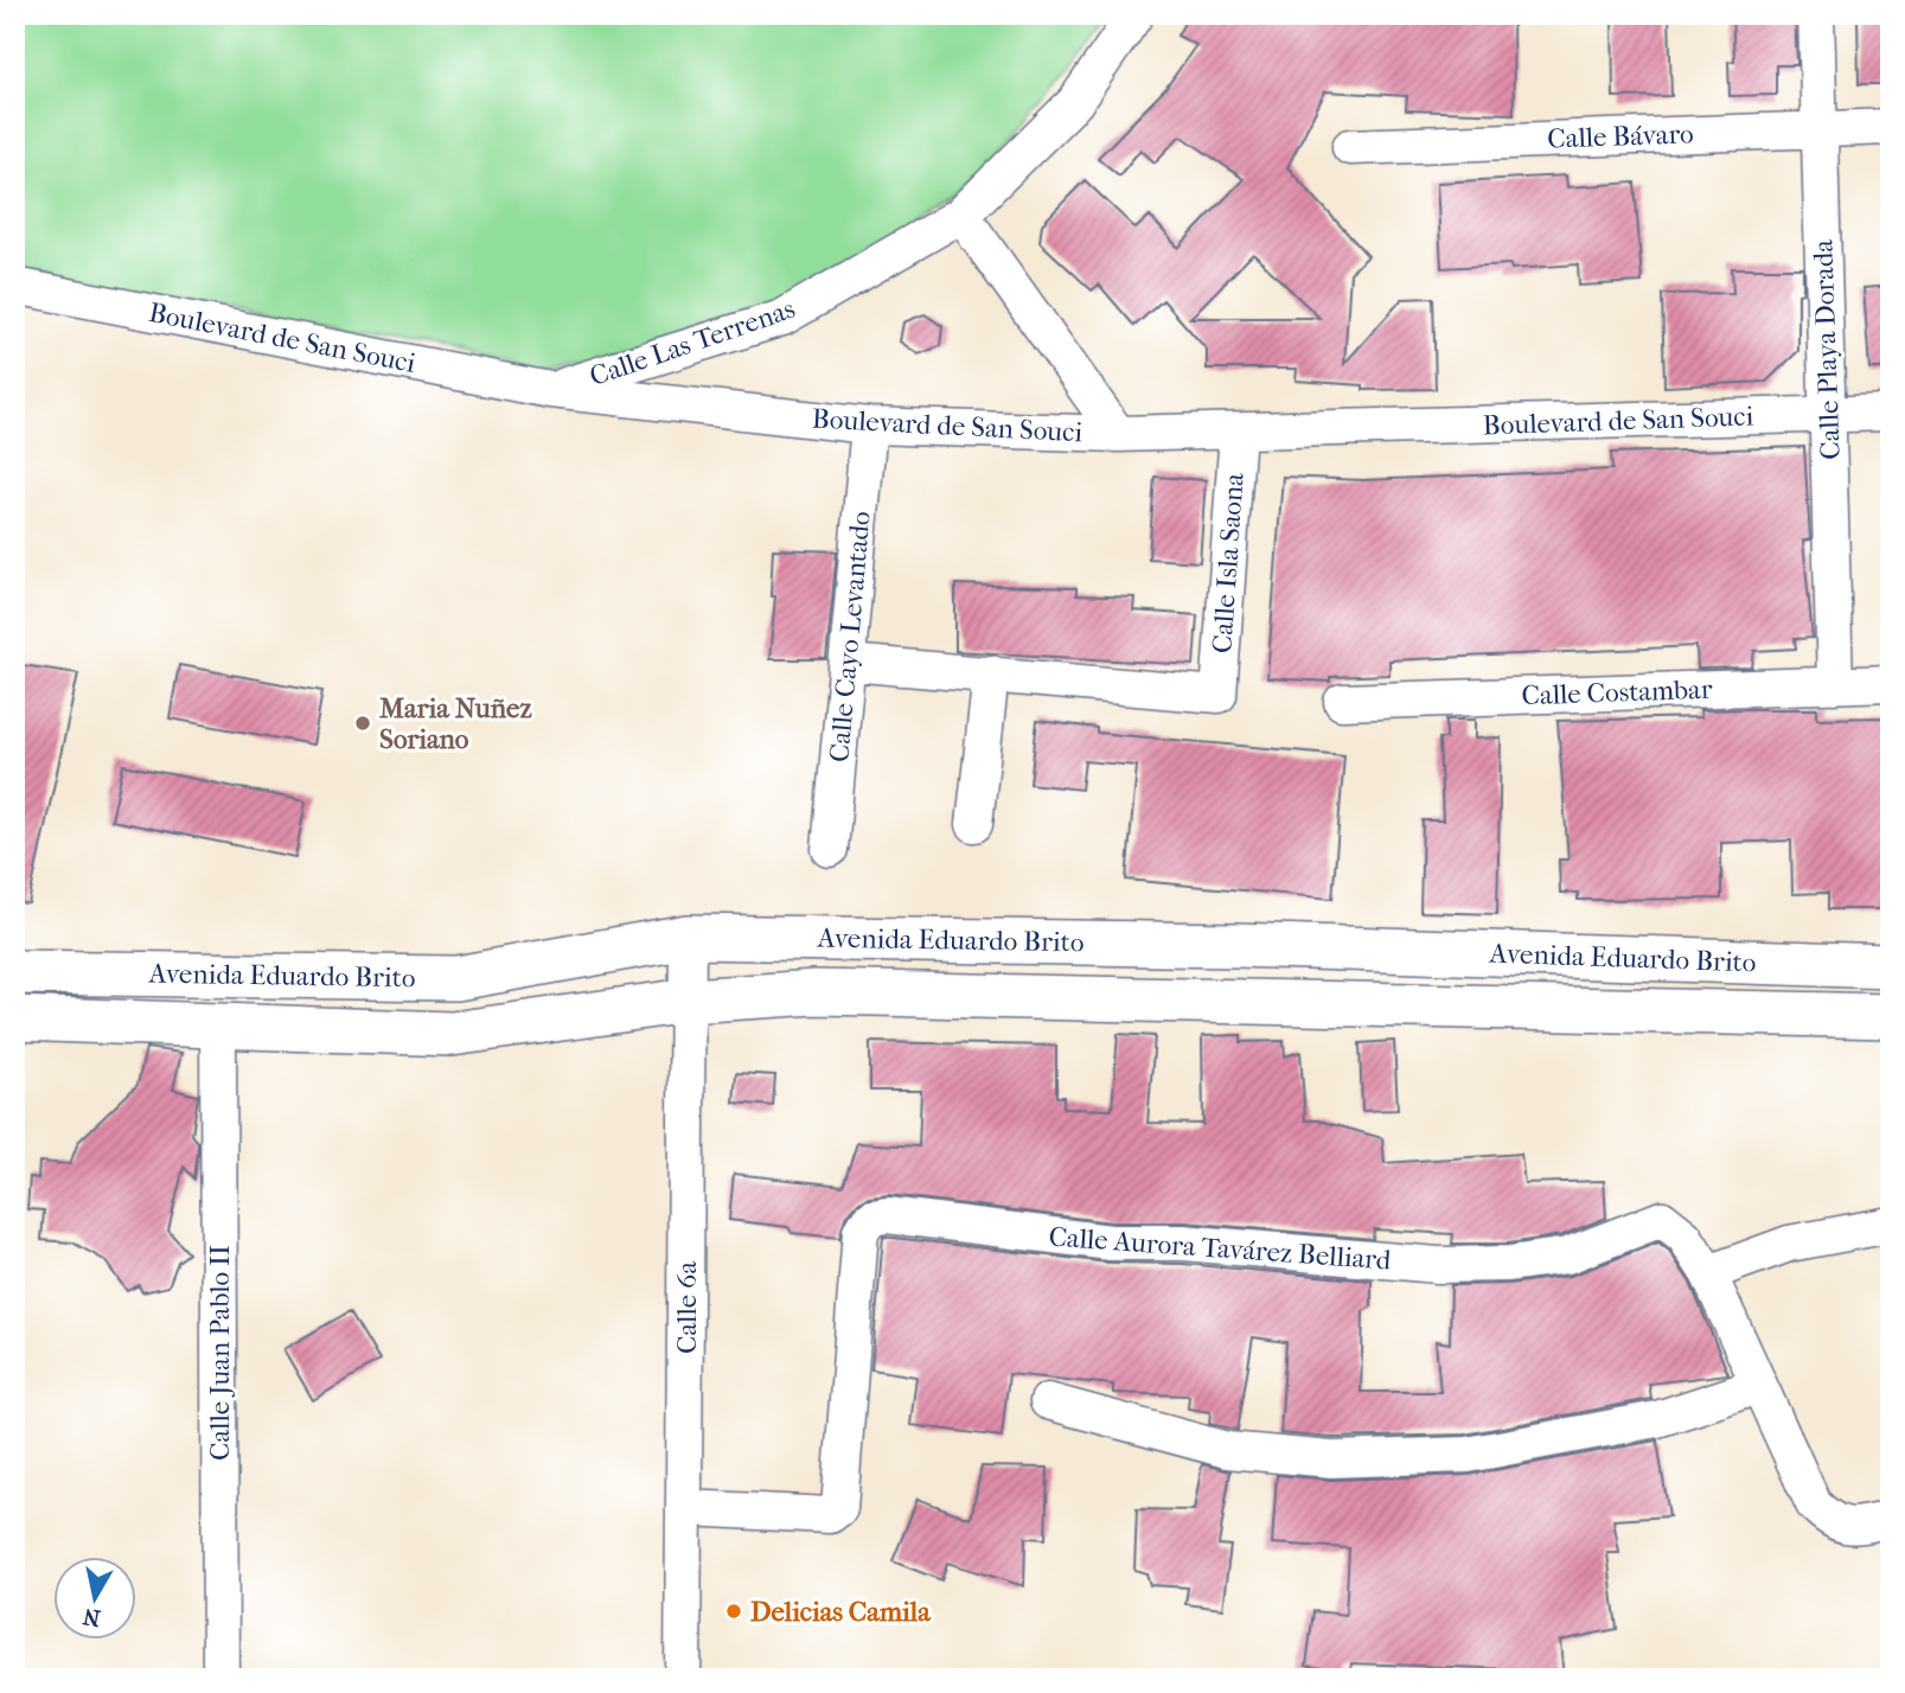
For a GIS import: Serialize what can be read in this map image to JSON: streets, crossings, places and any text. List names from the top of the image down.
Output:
{
  "streets": {
    "street": [
      "Calle Bávaro",
      "Boulevard de San Souci",
      "Calle Las Terrenas",
      "Calle Playa Dorada",
      "Calle Isla Saona",
      "Calle Cayo Levantado",
      "Calle Costambar",
      "Avenida Eduardo Brito",
      "Calle Aurora Tavárez Belliard",
      "Calle 6a",
      "Calle Juan Pablo II"
    ]
  },
  "crossings": [
    ["Calle Bávaro", "Calle Playa Dorada"],
    ["Boulevard de San Souci", "Calle Las Terrenas"],
    ["Boulevard de San Souci", "Calle Playa Dorada"],
    ["Boulevard de San Souci", "Calle Isla Saona"],
    ["Boulevard de San Souci", "Calle Cayo Levantado"],
    ["Calle Playa Dorada", "Calle Costambar"],
    ["Avenida Eduardo Brito", "Calle 6a"],
    ["Avenida Eduardo Brito", "Calle Juan Pablo II"],
    ["Calle Aurora Tavárez Belliard", "Calle 6a"]
  ],
  "places": ["Maria Nuñez Soriano", "Delicias Camila"],
  "north": "bottom"
}
